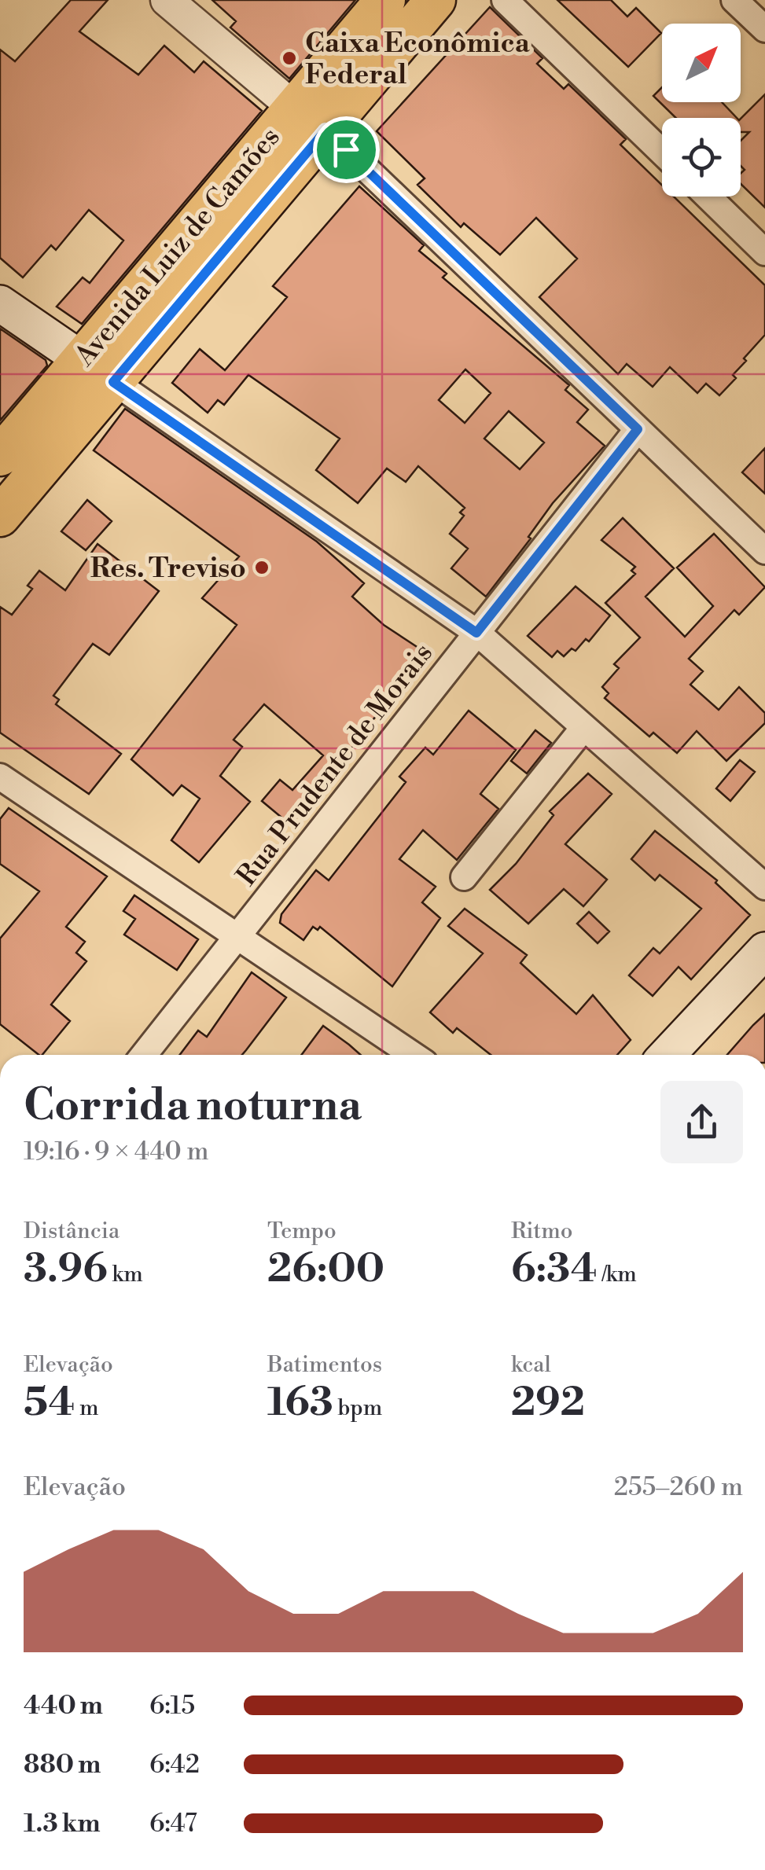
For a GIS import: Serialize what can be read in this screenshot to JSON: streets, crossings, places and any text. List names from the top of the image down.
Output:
{
  "streets": {
    "main road": ["Avenida Luiz de Camões"],
    "street": ["Rua Prudente de Morais"]
  },
  "places": ["Caixa Econômica Federal", "Res. Treviso"],
  "north": "top right",
  "page": {
    "heading": ["Corrida noturna", "19:16 · 9 × 440 m"],
    "stats": [
      ["Distância", "3.96 km"],
      ["Tempo", "26:00"],
      ["Ritmo", "6:34 /km"],
      ["Elevação", "54 m"],
      ["Batimentos", "163 bpm"],
      ["kcal", "292"]
    ],
    "chart": ["Elevação", "255–260 m"],
    "list": [
      {
        "name": "440 m",
        "note": "6:15"
      },
      {
        "name": "880 m",
        "note": "6:42"
      },
      {
        "name": "1.3 km",
        "note": "6:47"
      }
    ]
  }
}
